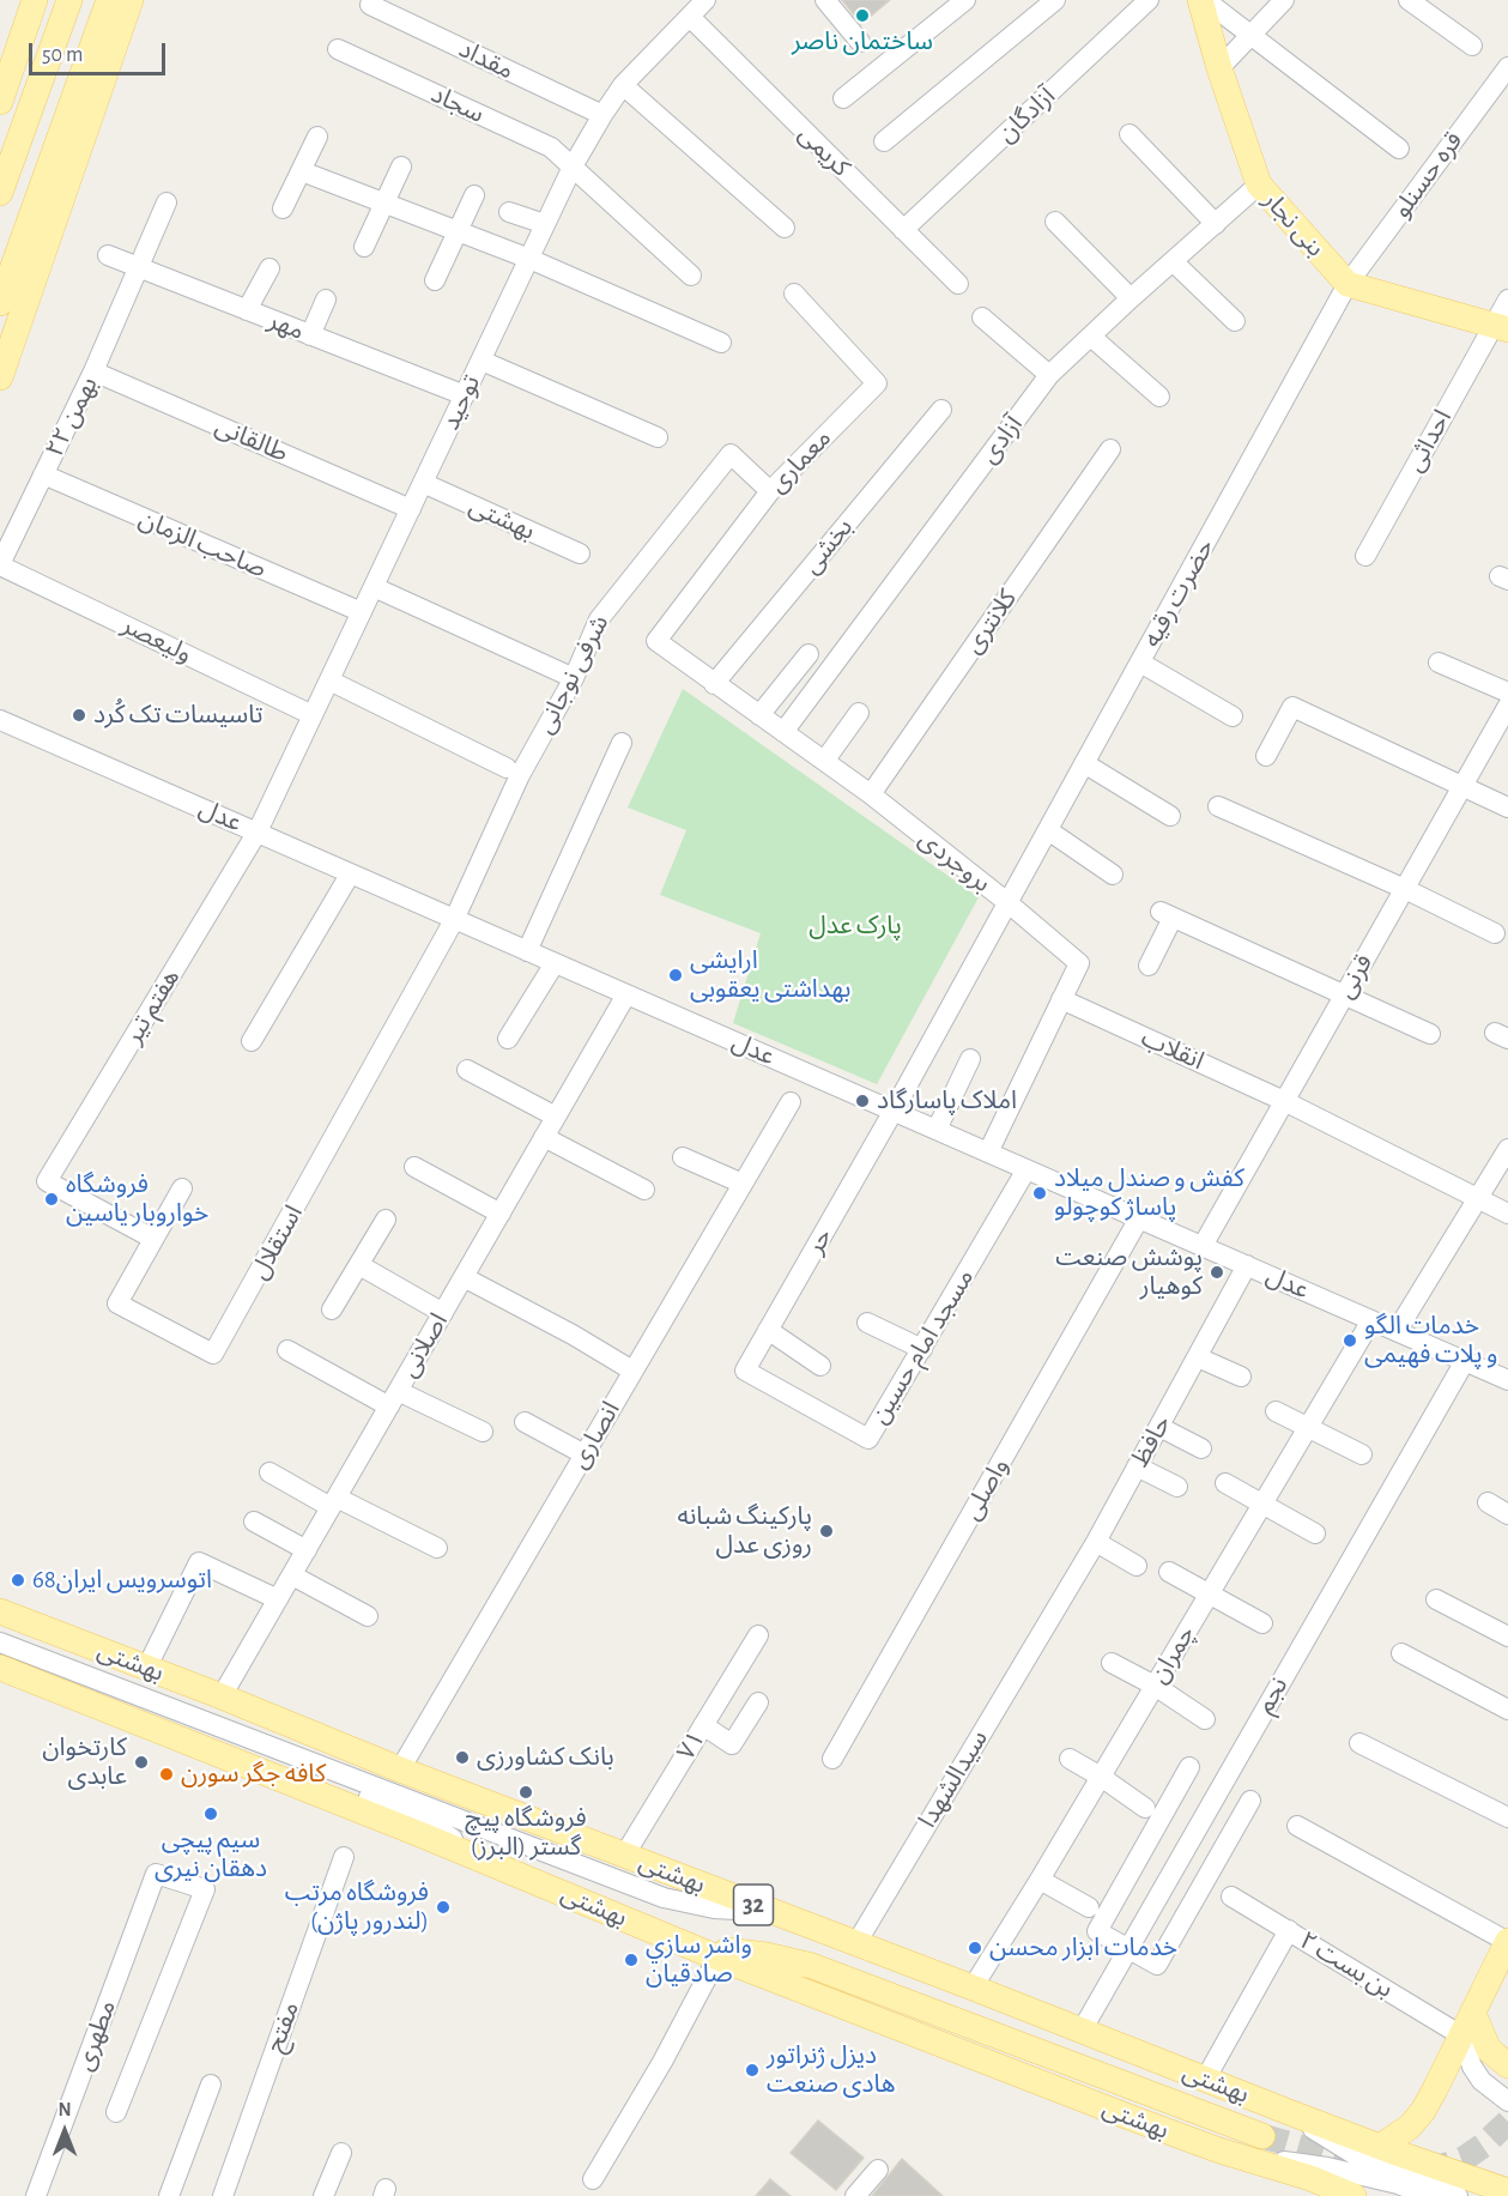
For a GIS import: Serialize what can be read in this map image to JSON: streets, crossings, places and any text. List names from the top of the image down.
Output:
{
  "streets": {
    "main road": [
      "بنی نجار",
      "بهشتی",
      "بهشتى",
      "32"
    ],
    "street": [
      "مقداد",
      "سجاد",
      "آزادگان",
      "کریمی",
      "قره حسنلو",
      "مهر",
      "توحید",
      "۲۲ بهمن",
      "طالقانی",
      "آزادی",
      "احداثی",
      "معماری",
      "صاحب الزمان",
      "بخشی",
      "حضرت رقیه",
      "کلانتری",
      "ولیعصر",
      "شرفی نوجانی",
      "عدل",
      "بروجردی",
      "قرنی",
      "هفتم تیر",
      "انقلاب",
      "حر",
      "استقلال",
      "اصلانی",
      "مسجد امام حسین",
      "انصاری",
      "حافظ",
      "واصلی",
      "چمران",
      "نجم",
      "۷۱",
      "سیدالشهدا",
      "بن بست ۲",
      "مفتح",
      "مطهری"
    ]
  },
  "crossings": [
    ["مقداد", "توحید"],
    ["سجاد", "توحید"],
    ["آزادگان", "کریمی"],
    ["کریمی", "توحید"],
    ["قره حسنلو", "بنی نجار"],
    ["قره حسنلو", "حضرت رقیه"],
    ["بنی نجار", "آزادی"],
    ["بنی نجار", "حضرت رقیه"],
    ["مهر", "توحید"],
    ["مهر", "۲۲ بهمن"],
    ["توحید", "طالقانی"],
    ["توحید", "بهشتی"],
    ["توحید", "صاحب الزمان"],
    ["توحید", "ولیعصر"],
    ["توحید", "عدل"],
    ["توحید", "هفتم تیر"],
    ["۲۲ بهمن", "طالقانی"],
    ["۲۲ بهمن", "صاحب الزمان"],
    ["۲۲ بهمن", "ولیعصر"],
    ["آزادی", "بروجردی"],
    ["معماری", "شرفی نوجانی"],
    ["معماری", "بروجردی"],
    ["بخشی", "بروجردی"],
    ["حضرت رقیه", "بروجردی"],
    ["حضرت رقیه", "حر"],
    ["کلانتری", "بروجردی"],
    ["شرفی نوجانی", "عدل"],
    ["شرفی نوجانی", "استقلال"],
    ["عدل", "بروجردی"],
    ["عدل", "قرنی"],
    ["عدل", "هفتم تیر"],
    ["عدل", "حر"],
    ["عدل", "استقلال"],
    ["عدل", "اصلانی"],
    ["عدل", "مسجد امام حسین"],
    ["عدل", "حافظ"],
    ["عدل", "واصلی"],
    ["عدل", "چمران"],
    ["عدل", "نجم"],
    ["بروجردی", "انقلاب"],
    ["بروجردی", "حر"],
    ["قرنی", "انقلاب"],
    ["هفتم تیر", "استقلال"],
    ["حر", "مسجد امام حسین"],
    ["اصلانی", "بهشتى"],
    ["انصاری", "بهشتى"],
    ["حافظ", "سیدالشهدا"],
    ["چمران", "بهشتى"],
    ["بهشتى", "نجم"],
    ["بهشتى", "۷۱"],
    ["بهشتى", "سیدالشهدا"]
  ],
  "parks": ["پارک عدل"],
  "places": [
    "ساختمان ناصر",
    "تاسیسات تک کُرد",
    "ارایشی بهداشتی یعقوبی",
    "املاک پاسارگاد",
    "کفش و صندل میلاد پاساژ کوچولو",
    "فروشگاه خواروبار یاسین",
    "پوشش صنعت کوهیار",
    "خدمات الگو و پلات فهیمی",
    "پارکینگ شبانه روزی عدل",
    "اتوسرویس ایران68",
    "بانک کشاورزی",
    "کارتخوان عابدی",
    "کافه جگر سورن",
    "فروشگاه پیچ گستر (البرز)",
    "سیم پیچی دهقان نیری",
    "فروشگاه مرتب (لندرور پاژن)",
    "خدمات ابزار محسن",
    "واشر سازي صادقیان",
    "دیزل ژنراتور هادی صنعت"
  ],
  "scale_bar": "50 m",
  "north": "top"
}
